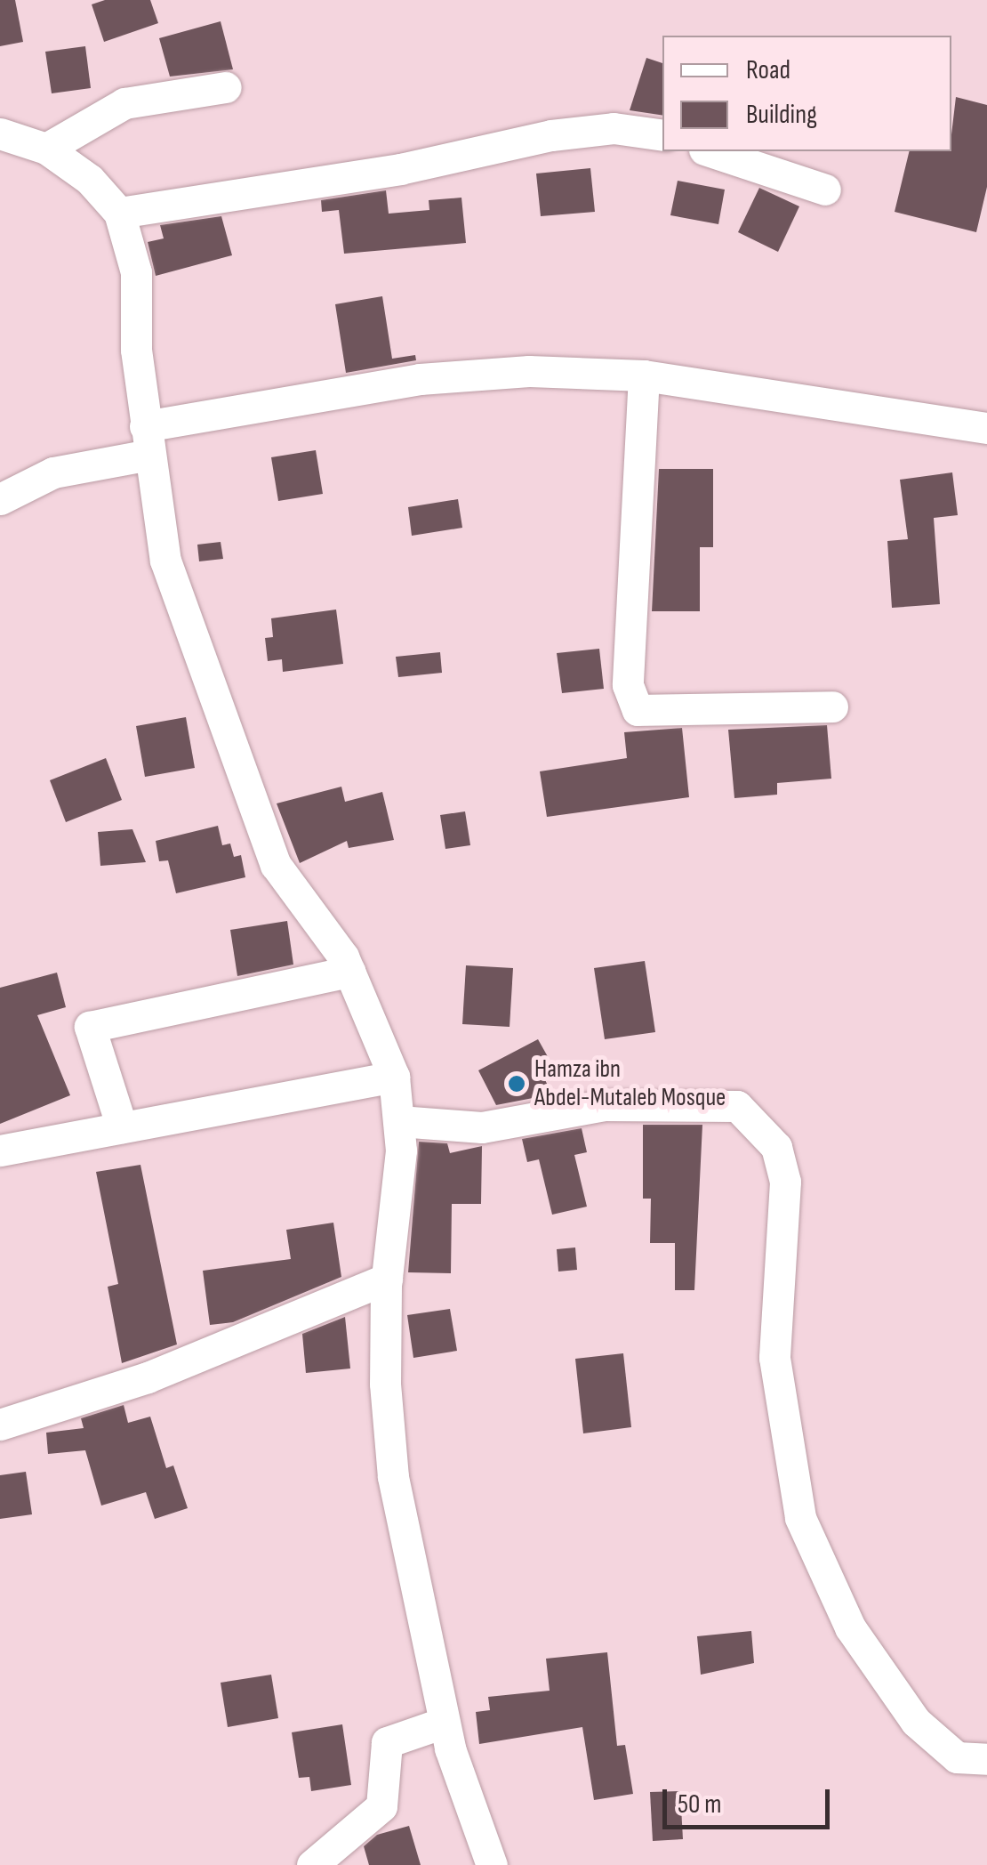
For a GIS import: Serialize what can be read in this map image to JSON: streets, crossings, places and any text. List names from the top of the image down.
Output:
{
  "places": ["Hamza ibn Abdel-Mutaleb Mosque"],
  "legend": ["Road", "Building"],
  "scale_bar": "50 m"
}
